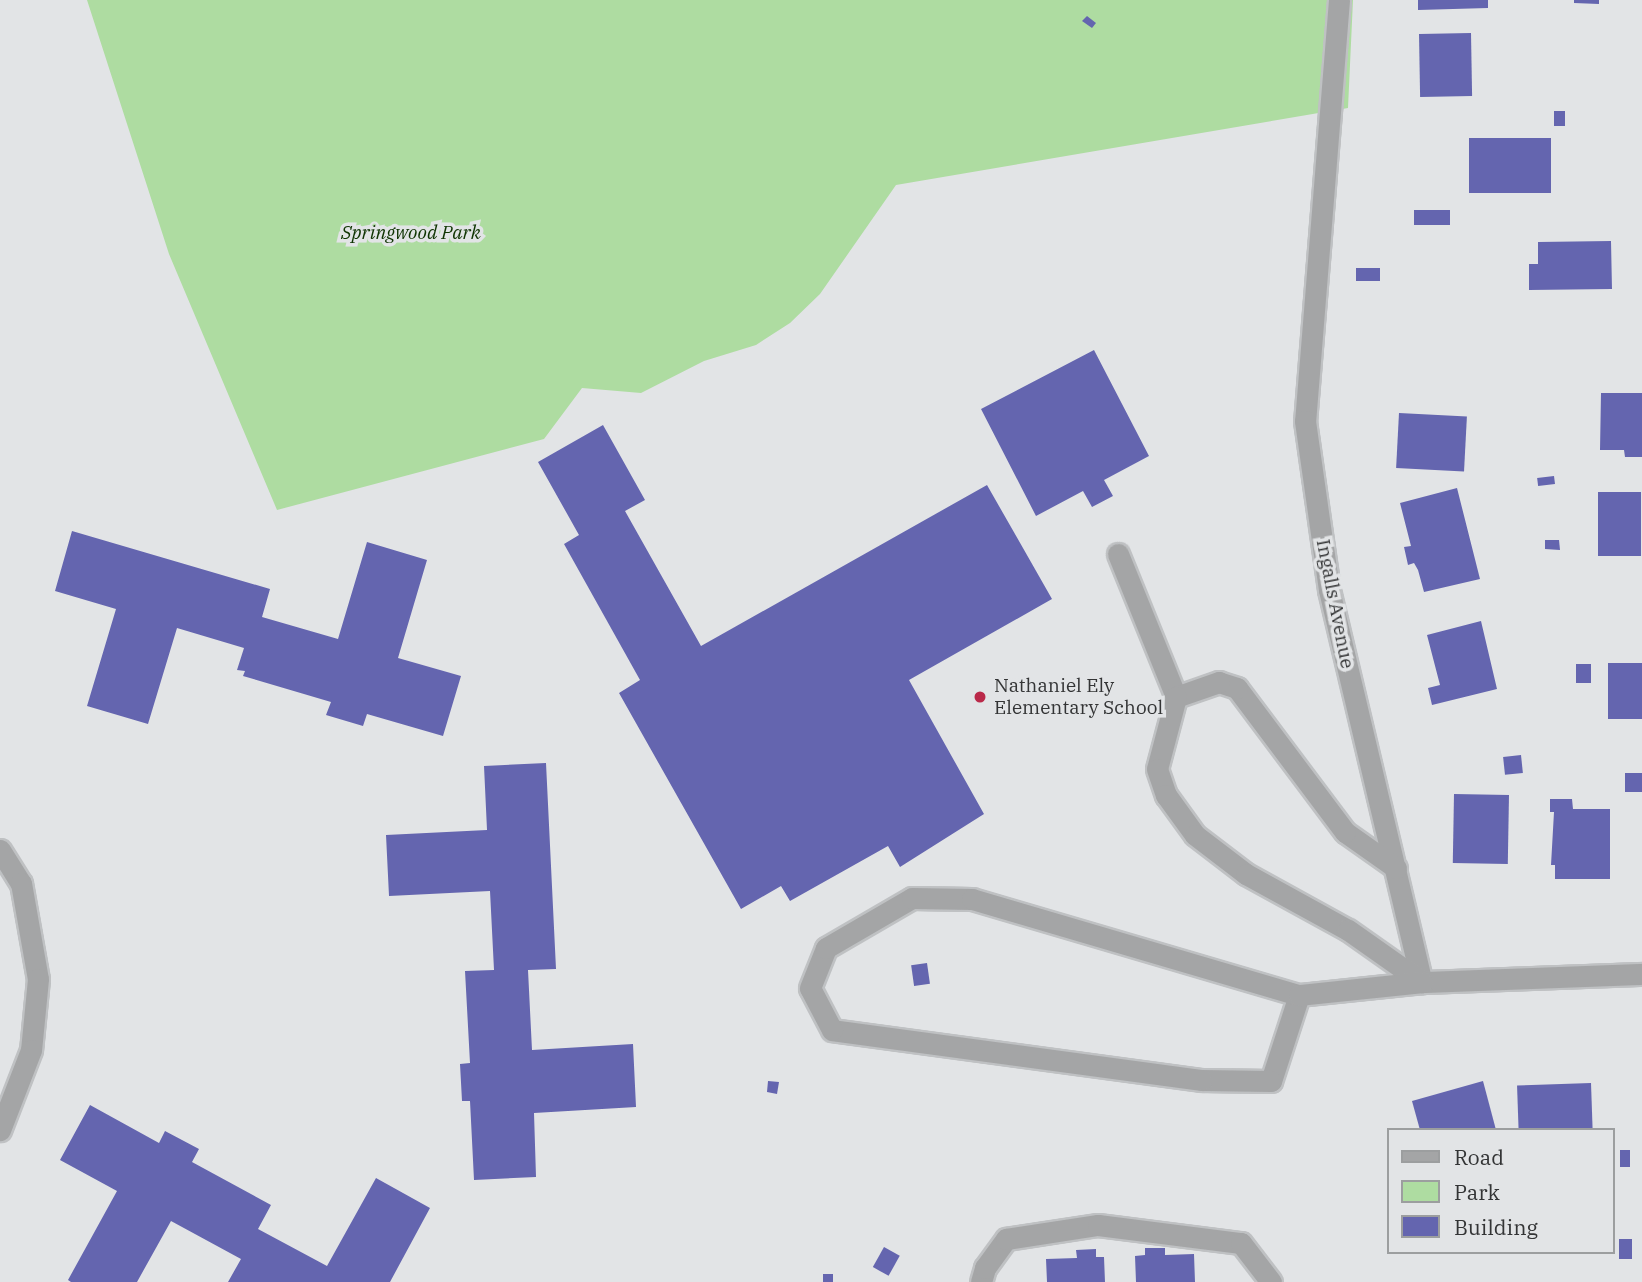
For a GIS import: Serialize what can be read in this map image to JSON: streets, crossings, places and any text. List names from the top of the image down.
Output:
{
  "streets": {
    "street": ["Ingalls Avenue"]
  },
  "parks": ["Springwood Park"],
  "places": ["Nathaniel Ely Elementary School"],
  "legend": ["Road", "Park", "Building"]
}
